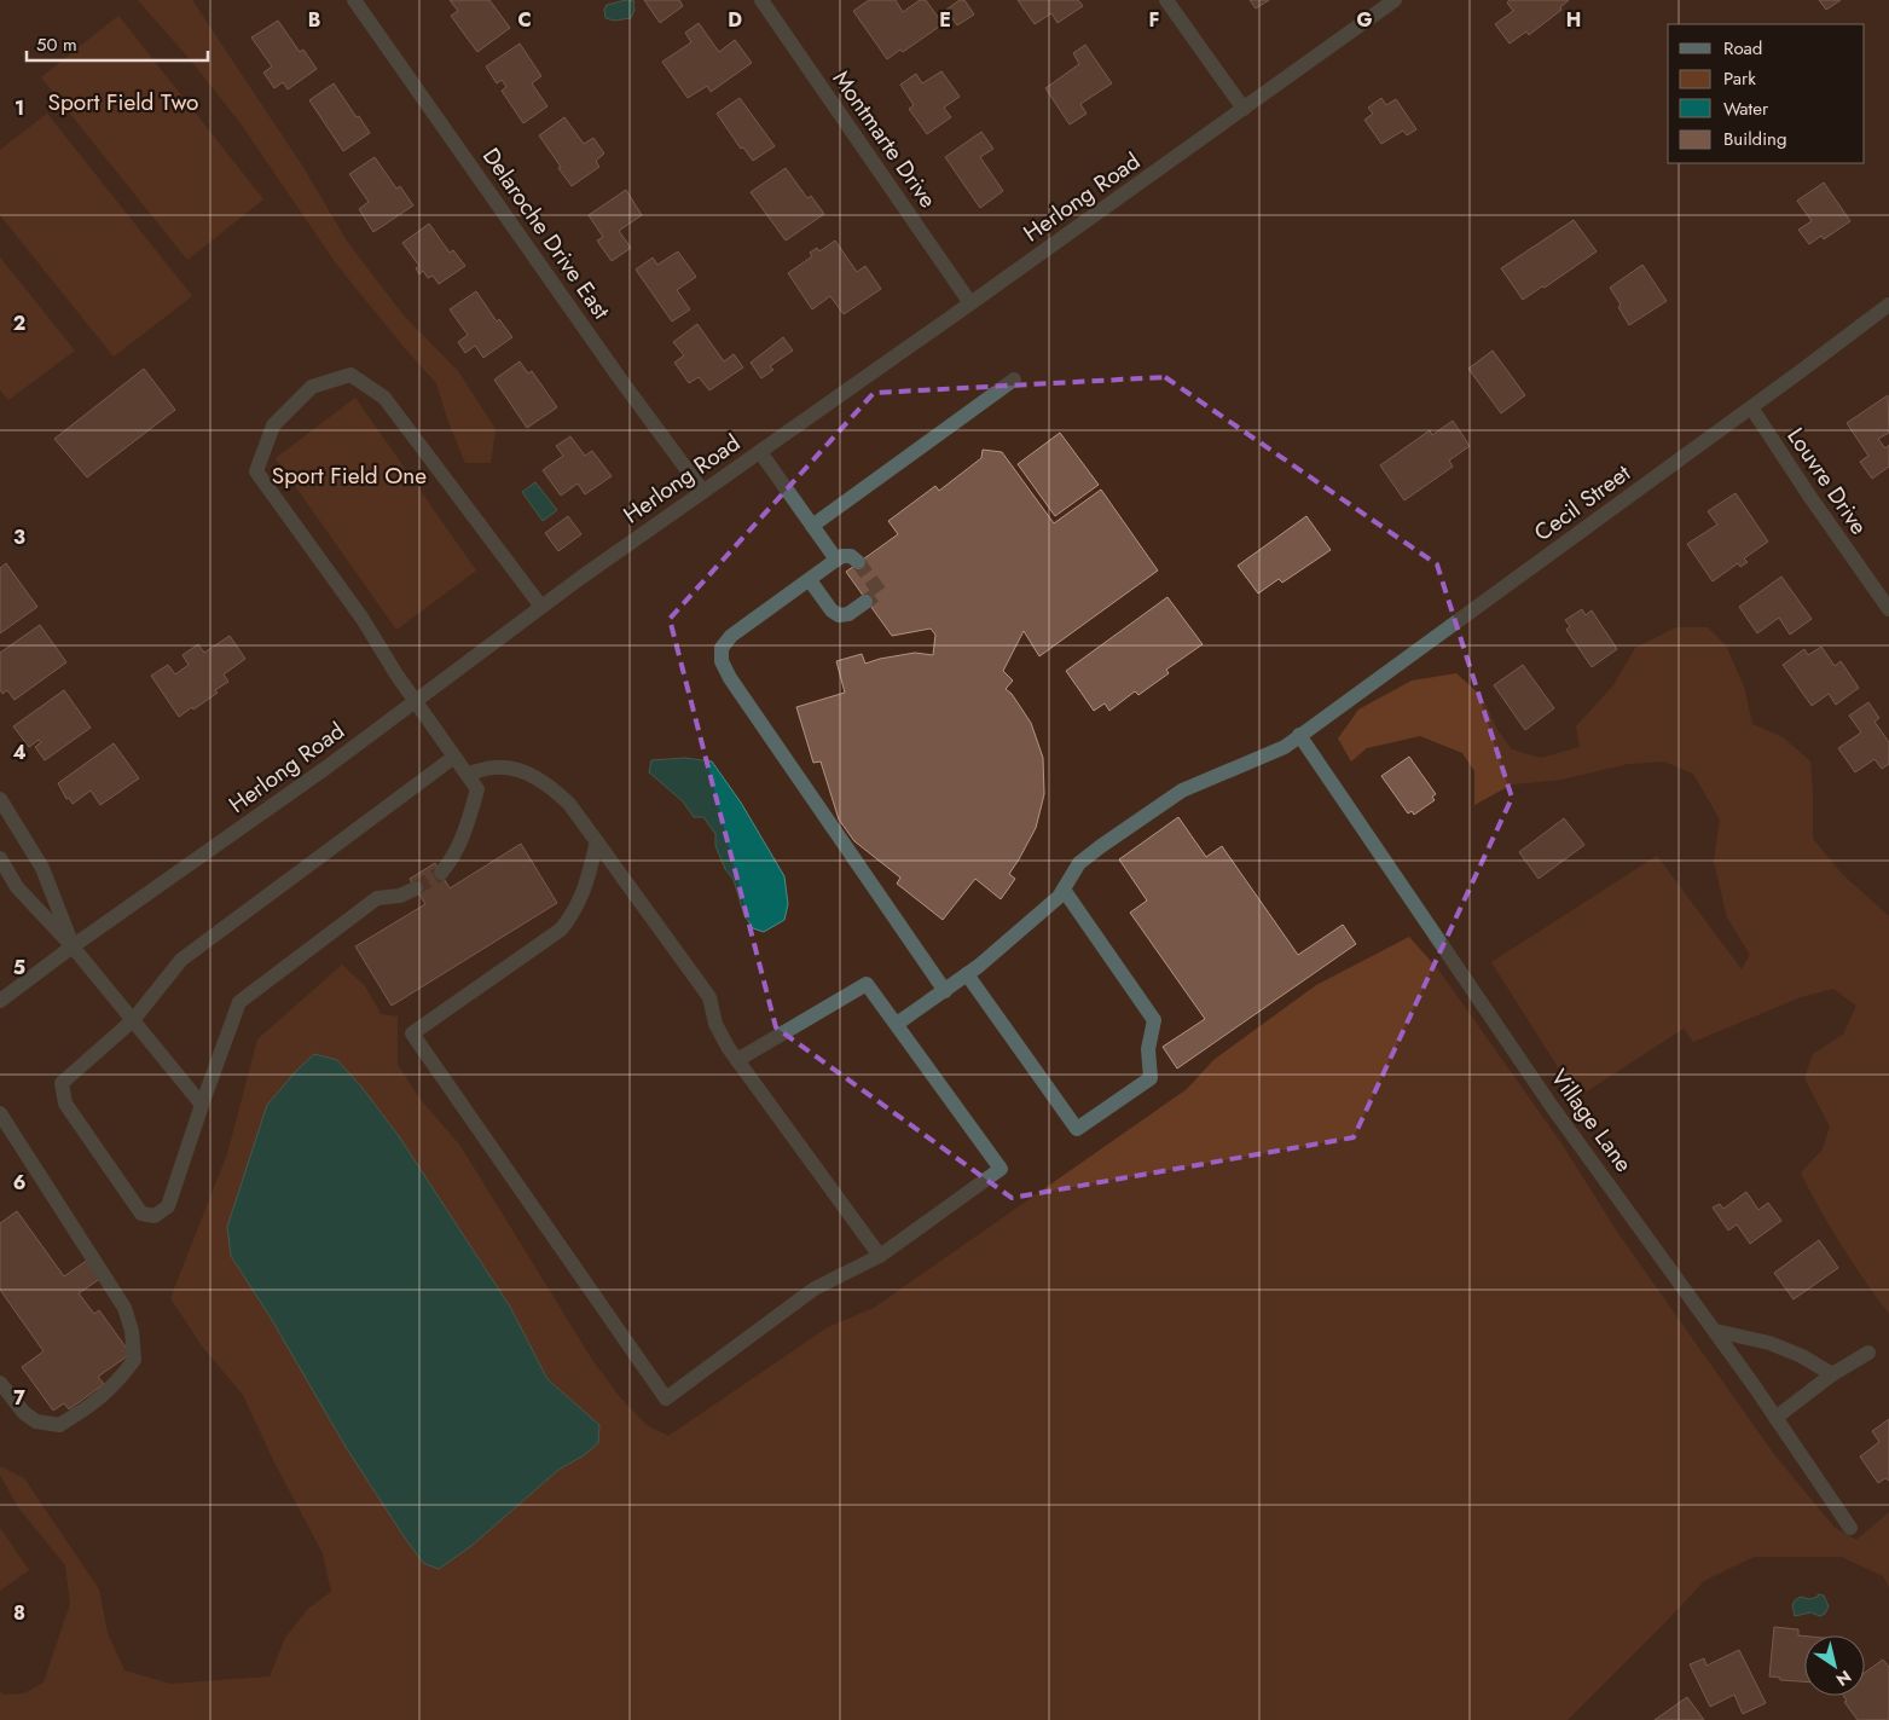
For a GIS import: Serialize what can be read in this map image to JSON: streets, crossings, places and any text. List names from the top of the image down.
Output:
{
  "streets": {
    "street": [
      "Montmarte Drive",
      "Herlong Road",
      "Delaroche Drive East",
      "Louvre Drive",
      "Cecil Street",
      "Village Lane"
    ]
  },
  "crossings": [
    ["Montmarte Drive", "Herlong Road"],
    ["Herlong Road", "Delaroche Drive East"],
    ["Louvre Drive", "Cecil Street"],
    ["Cecil Street", "Village Lane"]
  ],
  "parks": ["Sport Field Two", "Sport Field One"],
  "legend": [
    "Road",
    "Park",
    "Water",
    "Building"
  ],
  "scale_bar": "50 m",
  "north": "bottom right",
  "grid": {
    "columns": [
      "B",
      "C",
      "D",
      "E",
      "F",
      "G",
      "H"
    ],
    "rows": [
      "1",
      "2",
      "3",
      "4",
      "5",
      "6",
      "7",
      "8"
    ]
  }
}
